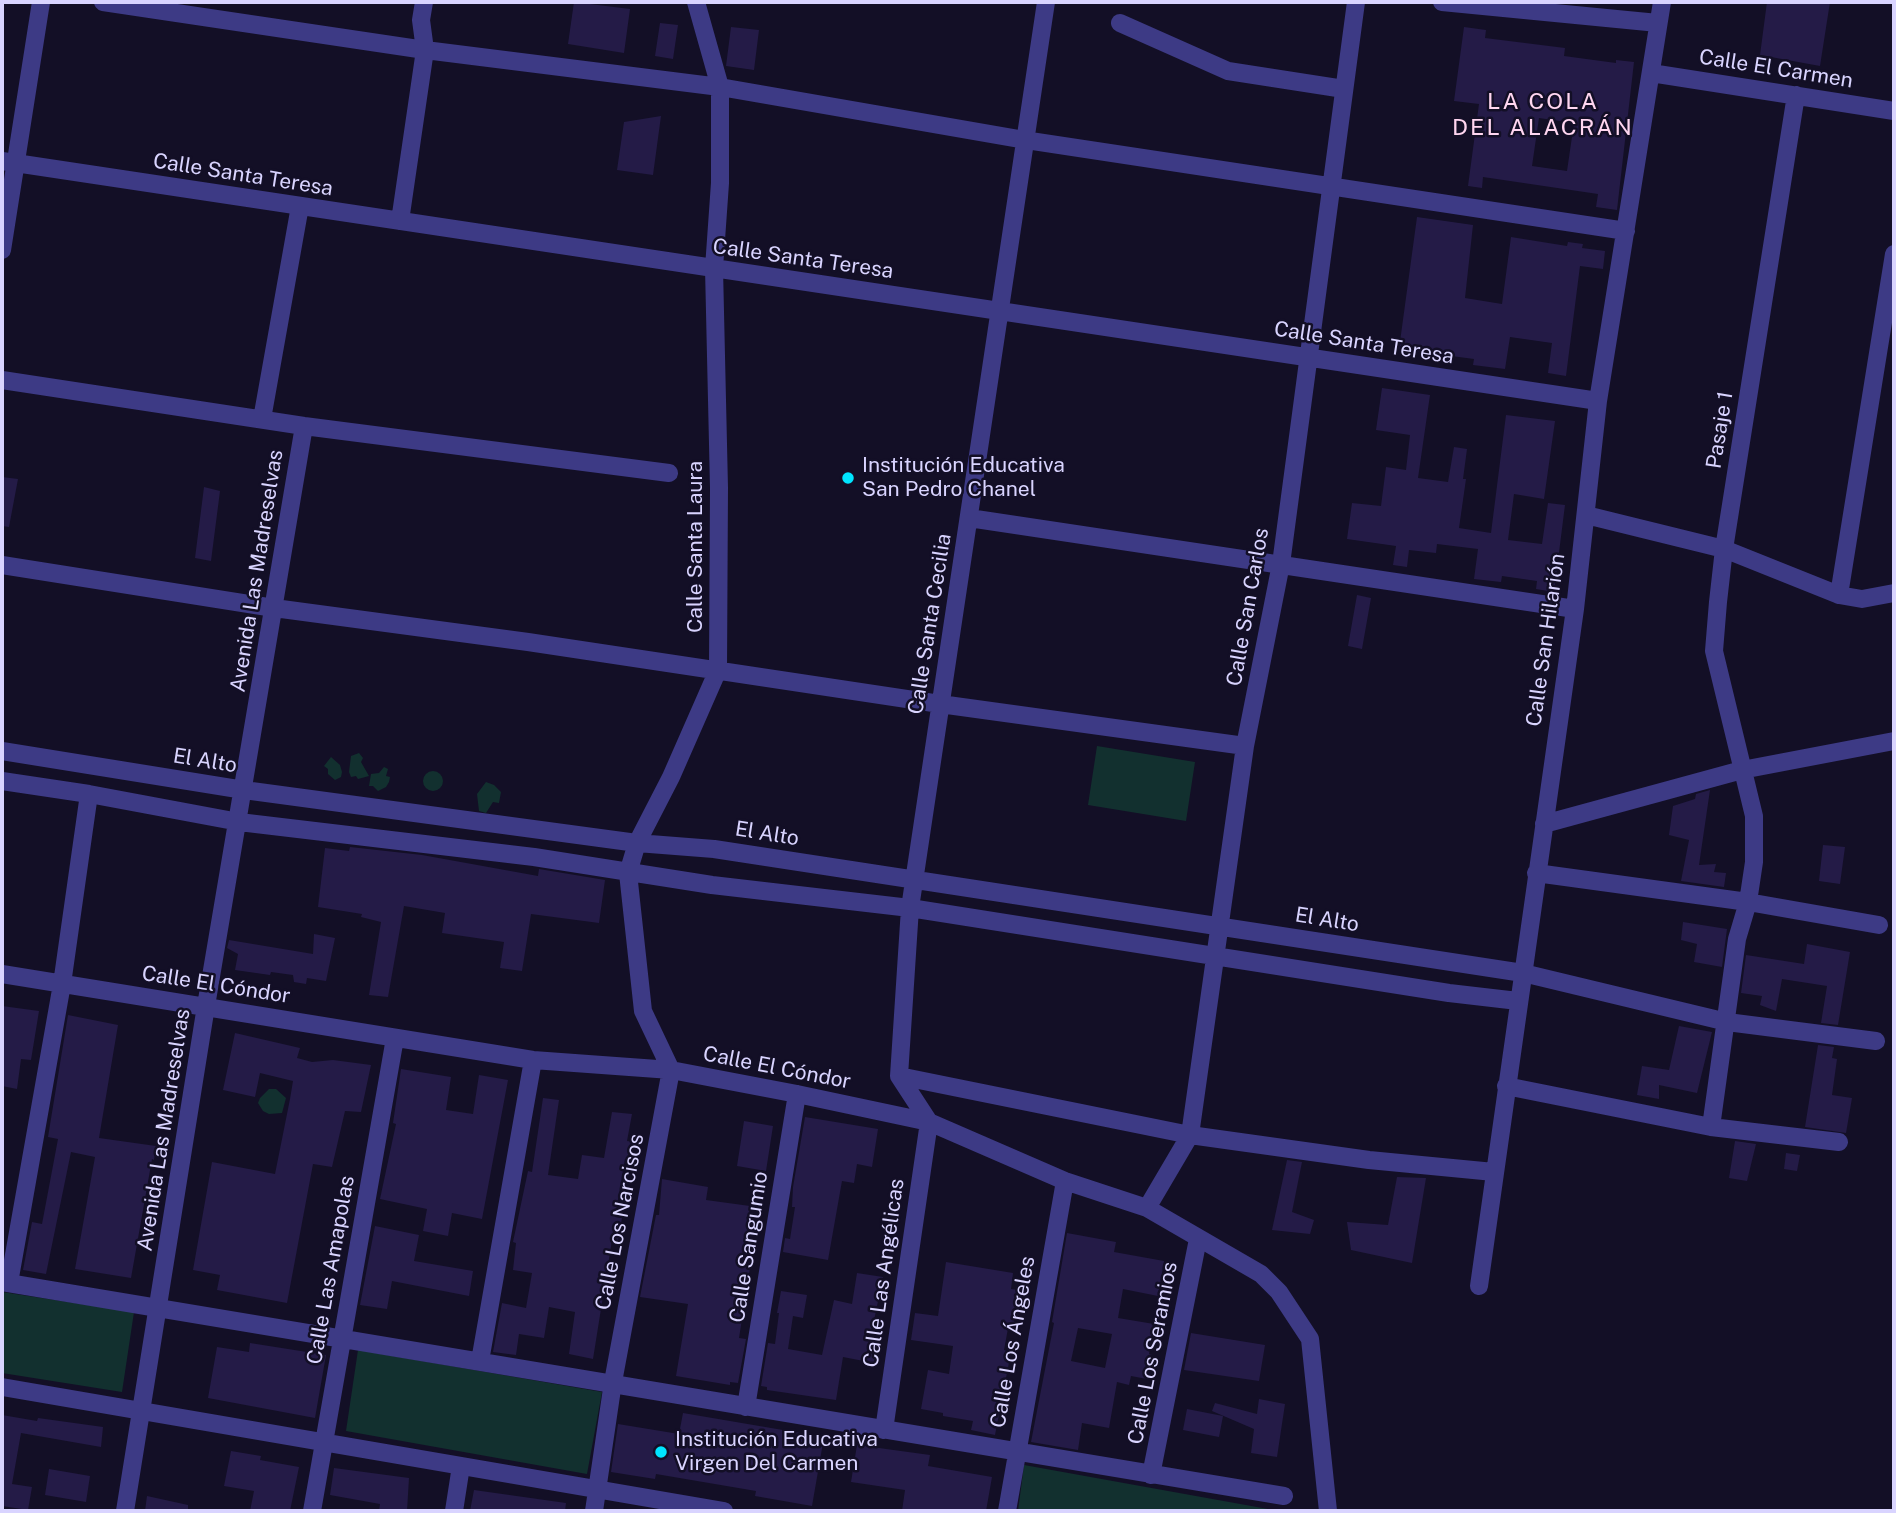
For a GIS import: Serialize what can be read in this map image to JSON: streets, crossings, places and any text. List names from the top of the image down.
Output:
{
  "streets": {
    "street": [
      "Calle El Carmen",
      "Calle Santa Teresa",
      "Pasaje 1",
      "Calle Santa Laura",
      "Avenida Las Madreselvas",
      "Calle San Carlos",
      "Calle Santa Cecilia",
      "Calle San Hilarión",
      "El Alto",
      "Calle El Cóndor",
      "Calle Los Narcisos",
      "Calle Sangumio",
      "Calle Las Amapolas",
      "Calle Las Angélicas",
      "Calle Los Ángeles",
      "Calle Los Seramios"
    ]
  },
  "crossings": [
    ["Calle El Carmen", "Pasaje 1"],
    ["Calle El Carmen", "Calle San Hilarión"],
    ["Calle Santa Teresa", "Calle Santa Laura"],
    ["Calle Santa Teresa", "Avenida Las Madreselvas"],
    ["Calle Santa Teresa", "Calle San Carlos"],
    ["Calle Santa Teresa", "Calle Santa Cecilia"],
    ["Calle Santa Teresa", "Calle San Hilarión"],
    ["Pasaje 1", "El Alto"],
    ["Calle Santa Laura", "El Alto"],
    ["Calle Santa Laura", "Calle El Cóndor"],
    ["Calle Santa Laura", "Calle Los Narcisos"],
    ["Avenida Las Madreselvas", "El Alto"],
    ["Avenida Las Madreselvas", "Calle El Cóndor"],
    ["Calle San Carlos", "El Alto"],
    ["Calle San Carlos", "Calle El Cóndor"],
    ["Calle Santa Cecilia", "El Alto"],
    ["Calle San Hilarión", "El Alto"],
    ["Calle El Cóndor", "Calle Los Narcisos"],
    ["Calle El Cóndor", "Calle Sangumio"],
    ["Calle El Cóndor", "Calle Las Amapolas"],
    ["Calle El Cóndor", "Calle Las Angélicas"],
    ["Calle El Cóndor", "Calle Los Ángeles"],
    ["Calle El Cóndor", "Calle Los Seramios"]
  ],
  "districts": ["LA COLA DEL ALACRÁN"],
  "places": ["Institución Educativa San Pedro Chanel", "Institución Educativa Virgen Del Carmen"]
}
